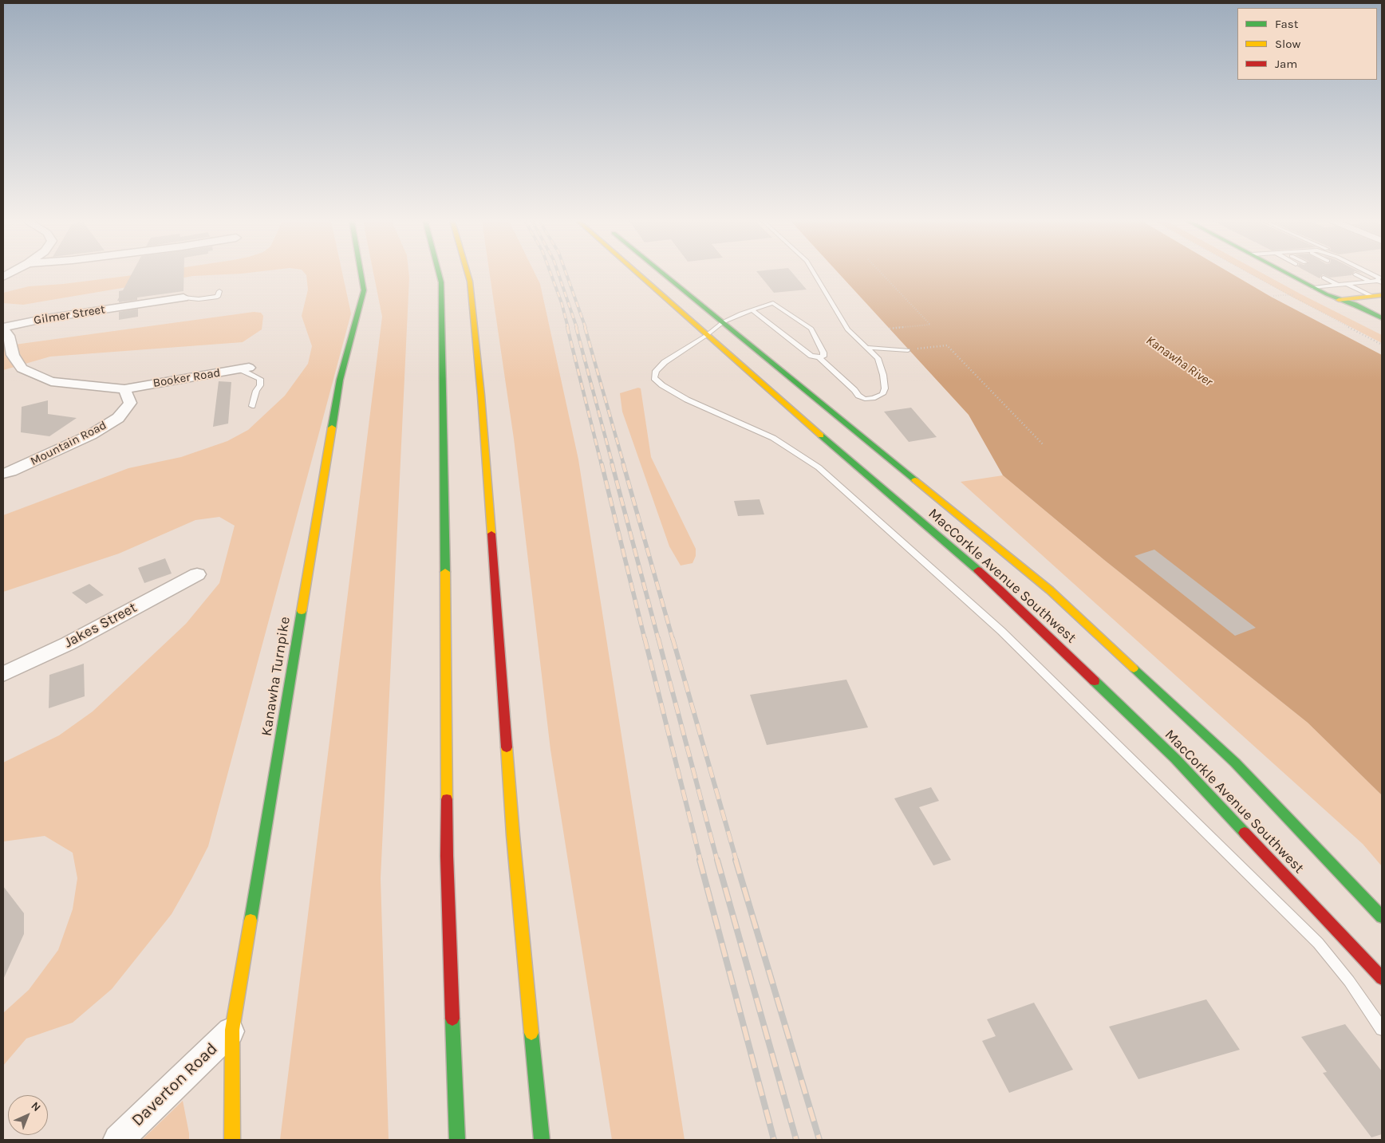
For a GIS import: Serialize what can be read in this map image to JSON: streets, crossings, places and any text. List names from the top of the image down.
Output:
{
  "streets": {
    "main road": ["MacCorkle Avenue Southwest", "Kanawha Turnpike"],
    "street": [
      "Gilmer Street",
      "Booker Road",
      "Mountain Road",
      "Jakes Street",
      "Daverton Road"
    ]
  },
  "crossings": [
    ["Booker Road", "Mountain Road"],
    ["Kanawha Turnpike", "Daverton Road"]
  ],
  "water": ["Kanawha River"],
  "legend": ["Fast", "Slow", "Jam"],
  "north": "top right"
}
